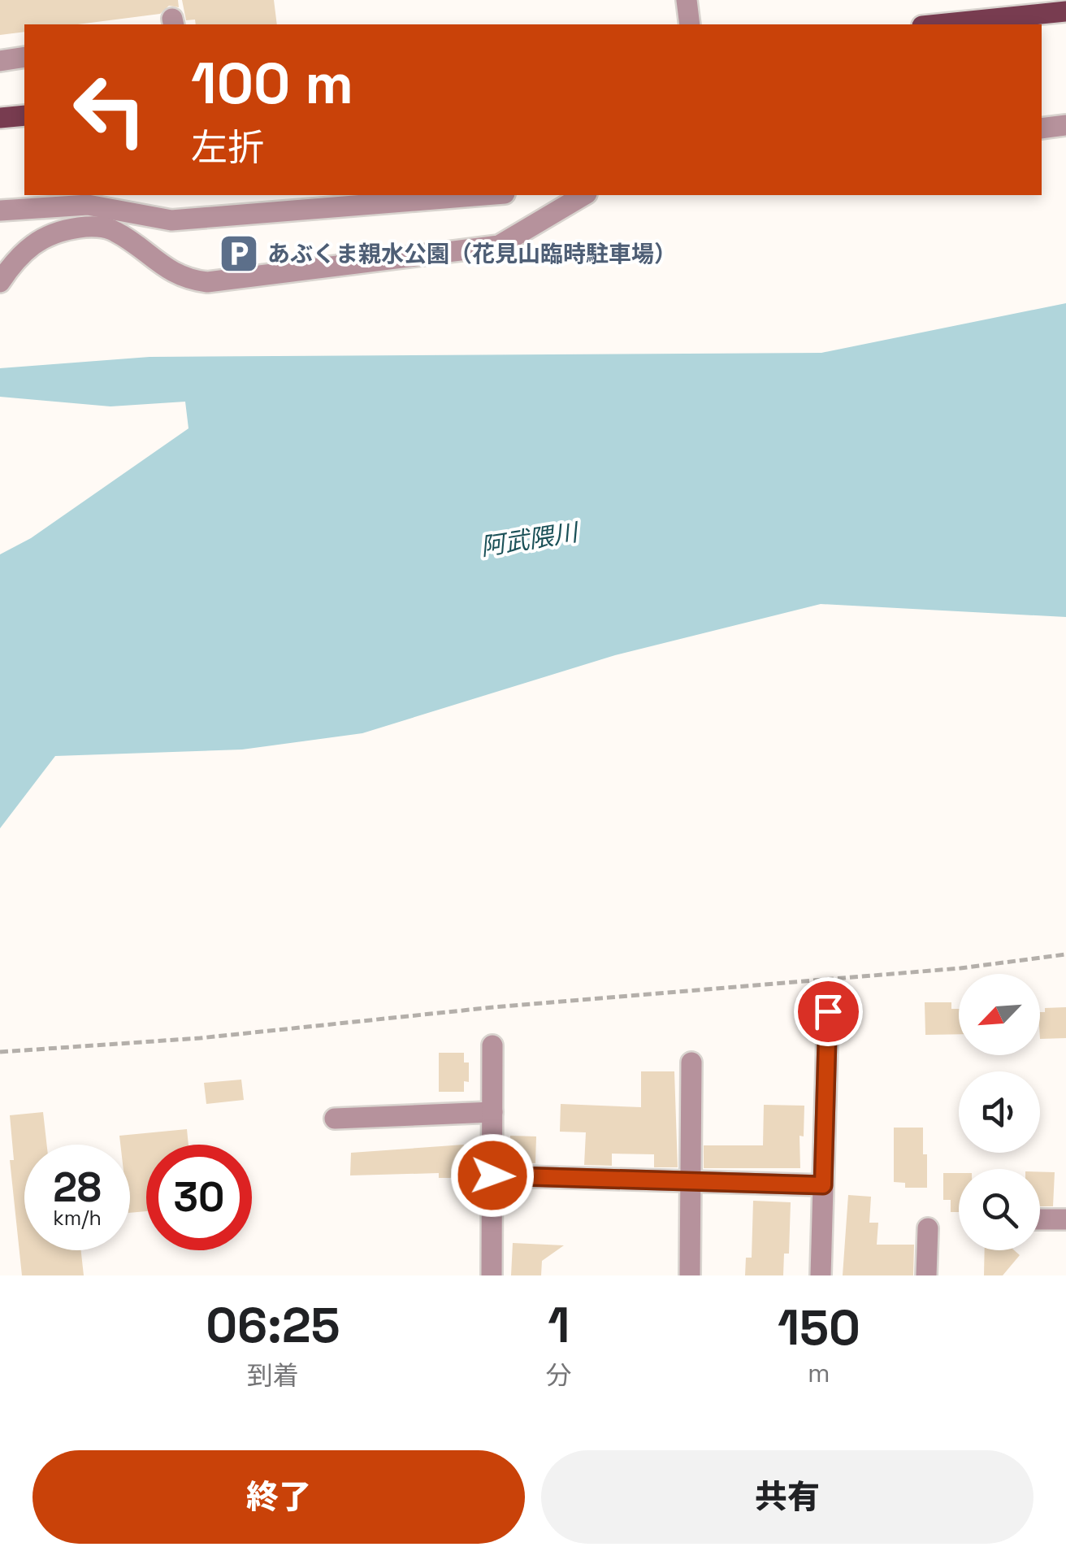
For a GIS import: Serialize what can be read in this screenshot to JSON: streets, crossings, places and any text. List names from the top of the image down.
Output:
{
  "water": ["阿武隈川"],
  "places": {
    "parking": ["あぶくま親水公園（花見山臨時駐車場）"]
  },
  "north": "bottom left",
  "page": {
    "turn": ["100 m", "左折"],
    "speed": "28 km/h",
    "limit": "30",
    "eta": [
      "06:25",
      "到着",
      "1",
      "分",
      "150",
      "m"
    ],
    "buttons": ["終了", "共有"]
  }
}
